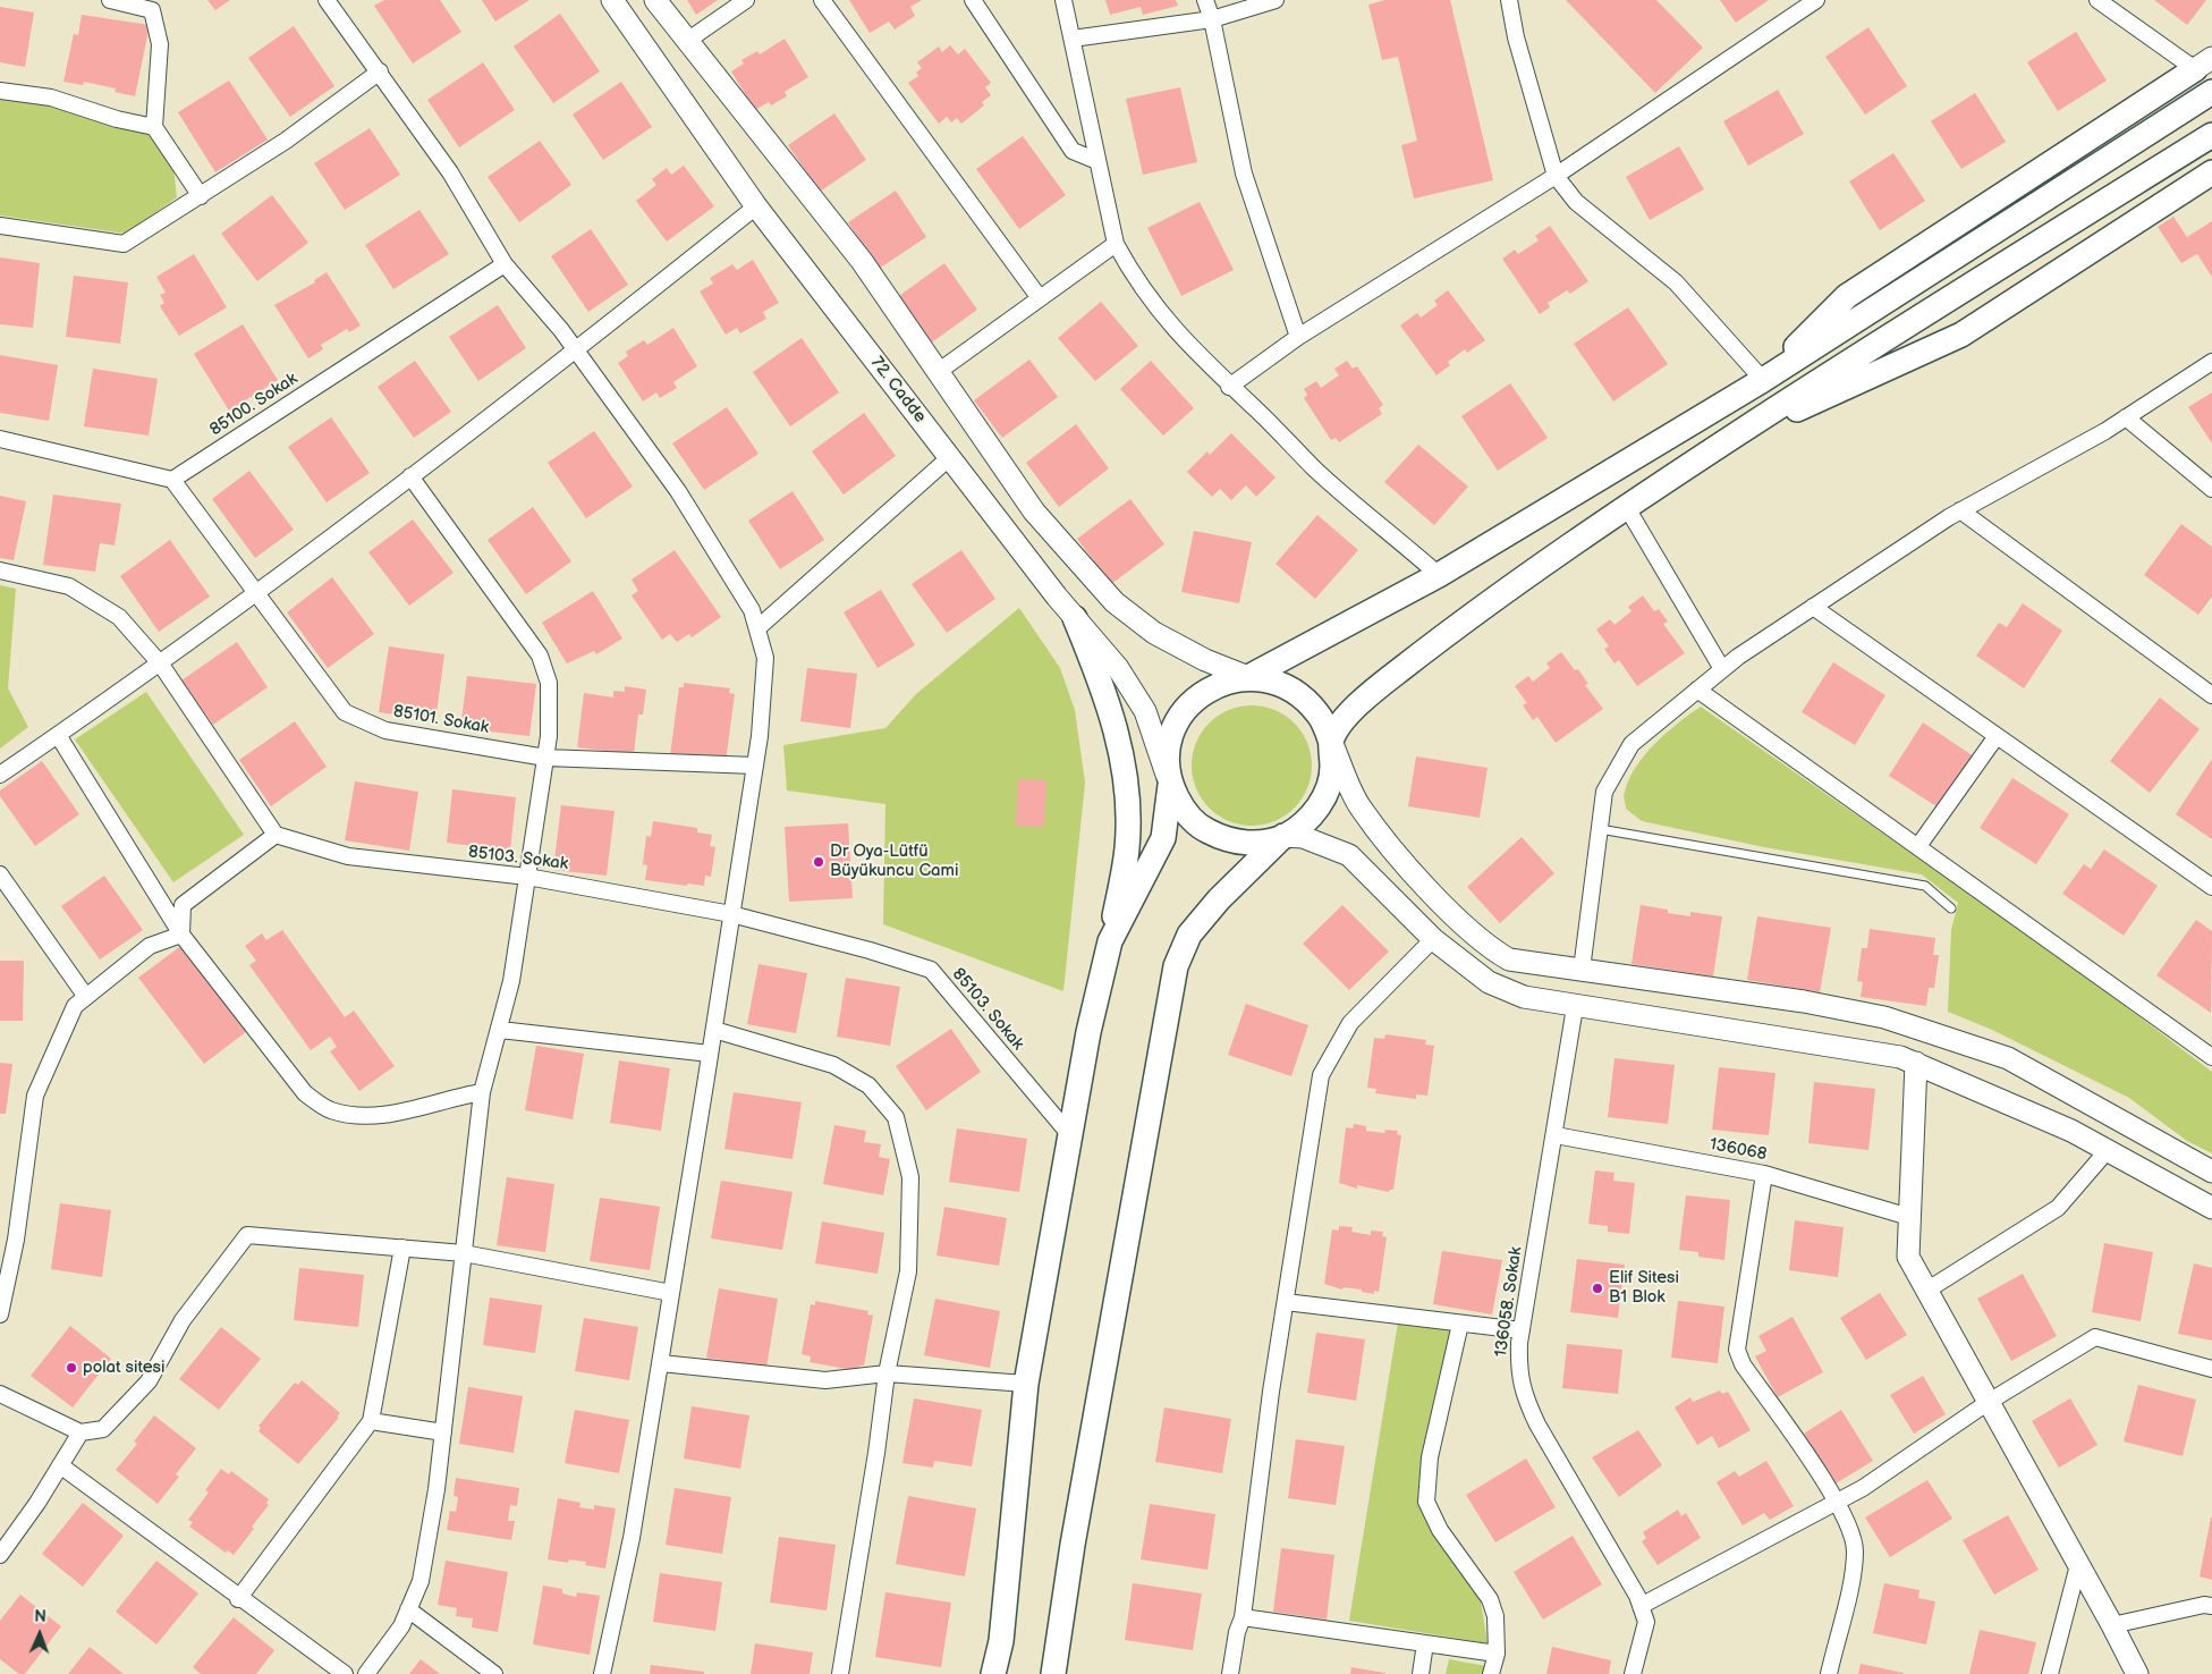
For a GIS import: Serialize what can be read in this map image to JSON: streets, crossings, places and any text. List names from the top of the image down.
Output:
{
  "streets": {
    "main road": ["72. Cadde"],
    "street": [
      "85100. Sokak",
      "85101. Sokak",
      "85103. Sokak",
      "136068",
      "136058. Sokak"
    ]
  },
  "crossings": [
    ["85100. Sokak", "85101. Sokak"],
    ["136068", "136058. Sokak"]
  ],
  "places": ["Dr Oya-Lütfü Büyükuncu Cami", "Elif Sitesi B1 Blok", "polat sitesi"],
  "north": "top"
}
